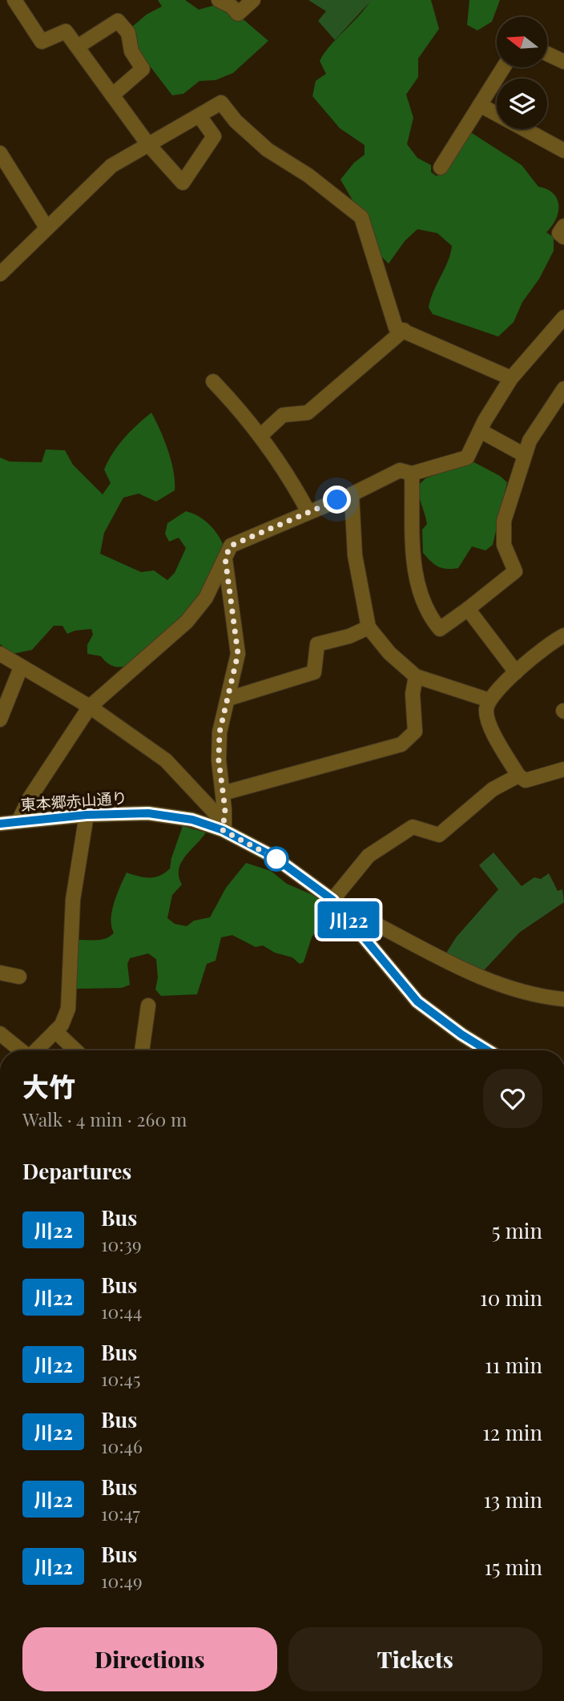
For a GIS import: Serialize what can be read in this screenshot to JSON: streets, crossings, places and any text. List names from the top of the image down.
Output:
{
  "streets": {
    "street": ["東本郷赤山通り"]
  },
  "lines": ["bus line 川22"],
  "north": "left",
  "page": {
    "on_map": "川22",
    "heading": [
      ["大竹", "Walk · 4 min · 260 m"],
      "Departures"
    ],
    "list": [
      {
        "mark": "川22",
        "name": "Bus",
        "note": "10:39",
        "value": "5 min"
      },
      {
        "mark": "川22",
        "name": "Bus",
        "note": "10:44",
        "value": "10 min"
      },
      {
        "mark": "川22",
        "name": "Bus",
        "note": "10:45",
        "value": "11 min"
      },
      {
        "mark": "川22",
        "name": "Bus",
        "note": "10:46",
        "value": "12 min"
      },
      {
        "mark": "川22",
        "name": "Bus",
        "note": "10:47",
        "value": "13 min"
      },
      {
        "mark": "川22",
        "name": "Bus",
        "note": "10:49",
        "value": "15 min"
      }
    ],
    "buttons": ["Directions", "Tickets"]
  }
}
